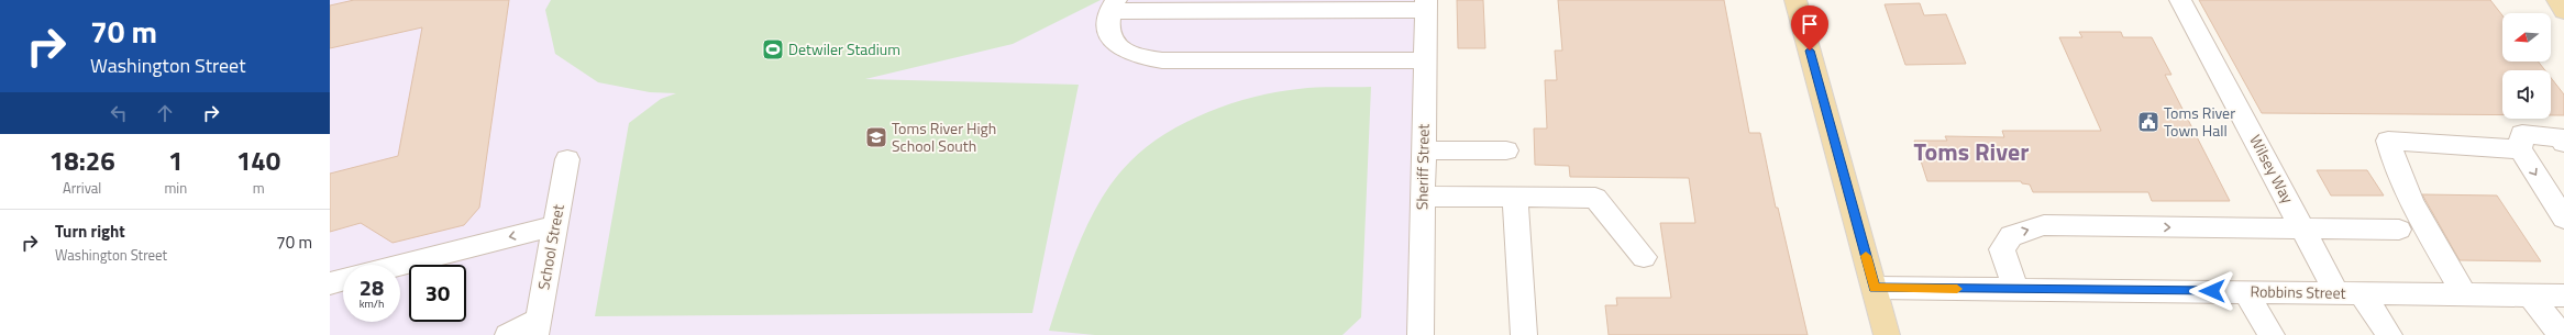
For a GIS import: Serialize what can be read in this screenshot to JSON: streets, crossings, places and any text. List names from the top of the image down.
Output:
{
  "streets": {
    "street": [
      "Sheriff Street",
      "Wilsey Way",
      "School Street",
      "Robbins Street"
    ]
  },
  "crossings": [
    ["Wilsey Way", "Robbins Street"]
  ],
  "districts": ["Toms River"],
  "places": {
    "sports": ["Detwiler Stadium"],
    "public building": ["Toms River Town Hall"],
    "school or university": ["Toms River High School South"]
  },
  "north": "left",
  "page": {
    "turn": ["70 m", "Washington Street"],
    "eta": [
      "18:26",
      "Arrival",
      "1",
      "min",
      "140",
      "m"
    ],
    "list": [
      {
        "name": "Turn right",
        "note": "Washington Street",
        "value": "70 m"
      }
    ],
    "speed": "28 km/h",
    "limit": "30"
  }
}
